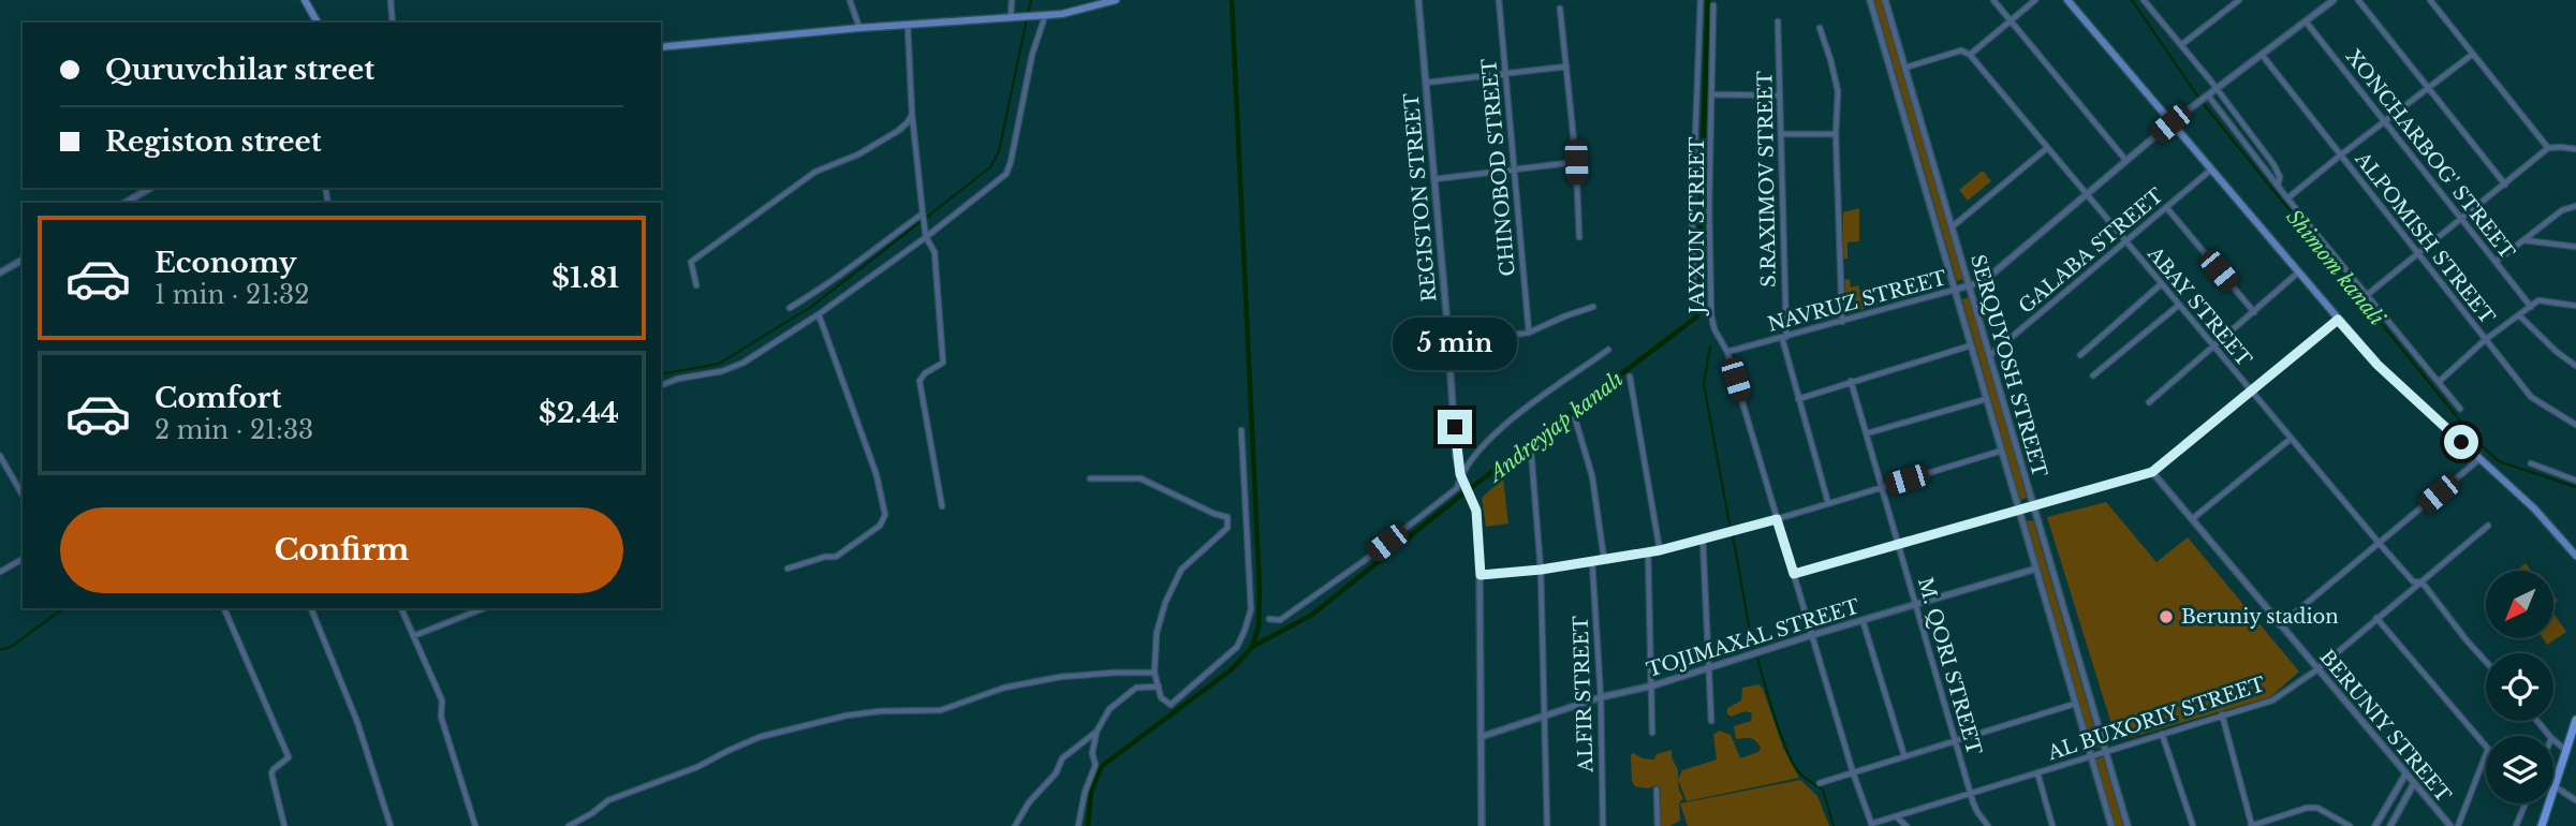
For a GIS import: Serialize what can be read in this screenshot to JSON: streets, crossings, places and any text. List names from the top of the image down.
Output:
{
  "streets": {
    "street": [
      "XONCHARBOG' STREET",
      "CHINOBOD STREET",
      "S.RAXIMOV STREET",
      "REGISTON STREET",
      "JAYXUN STREET",
      "ALPOMISH STREET",
      "GALABA STREET",
      "NAVRUZ STREET",
      "ABAY STREET",
      "SERQUYOSH STREET",
      "TOJIMAXAL STREET",
      "M. QORI STREET",
      "ALFIR STREET",
      "AL BUXORIY STREET",
      "BERUNIY STREET"
    ]
  },
  "crossings": [
    ["S.RAXIMOV STREET", "NAVRUZ STREET"],
    ["JAYXUN STREET", "NAVRUZ STREET"],
    ["JAYXUN STREET", "TOJIMAXAL STREET"],
    ["JAYXUN STREET", "AL BUXORIY STREET"],
    ["GALABA STREET", "ABAY STREET"],
    ["GALABA STREET", "SERQUYOSH STREET"],
    ["NAVRUZ STREET", "ABAY STREET"],
    ["NAVRUZ STREET", "SERQUYOSH STREET"],
    ["ABAY STREET", "AL BUXORIY STREET"],
    ["SERQUYOSH STREET", "TOJIMAXAL STREET"],
    ["SERQUYOSH STREET", "AL BUXORIY STREET"],
    ["TOJIMAXAL STREET", "M. QORI STREET"],
    ["TOJIMAXAL STREET", "ALFIR STREET"],
    ["M. QORI STREET", "AL BUXORIY STREET"],
    ["AL BUXORIY STREET", "BERUNIY STREET"]
  ],
  "water": ["Shimom kanali", "Andreyjap kanalı"],
  "places": ["Beruniy stadion"],
  "north": "bottom left",
  "page": {
    "banner": ["Quruvchilar street", "Registon street"],
    "list": [
      {
        "name": "Economy",
        "note": "1 min · 21:32",
        "value": "$1.81"
      },
      {
        "name": "Comfort",
        "note": "2 min · 21:33",
        "value": "$2.44"
      }
    ],
    "bubble": "5 min",
    "buttons": "Confirm"
  }
}
